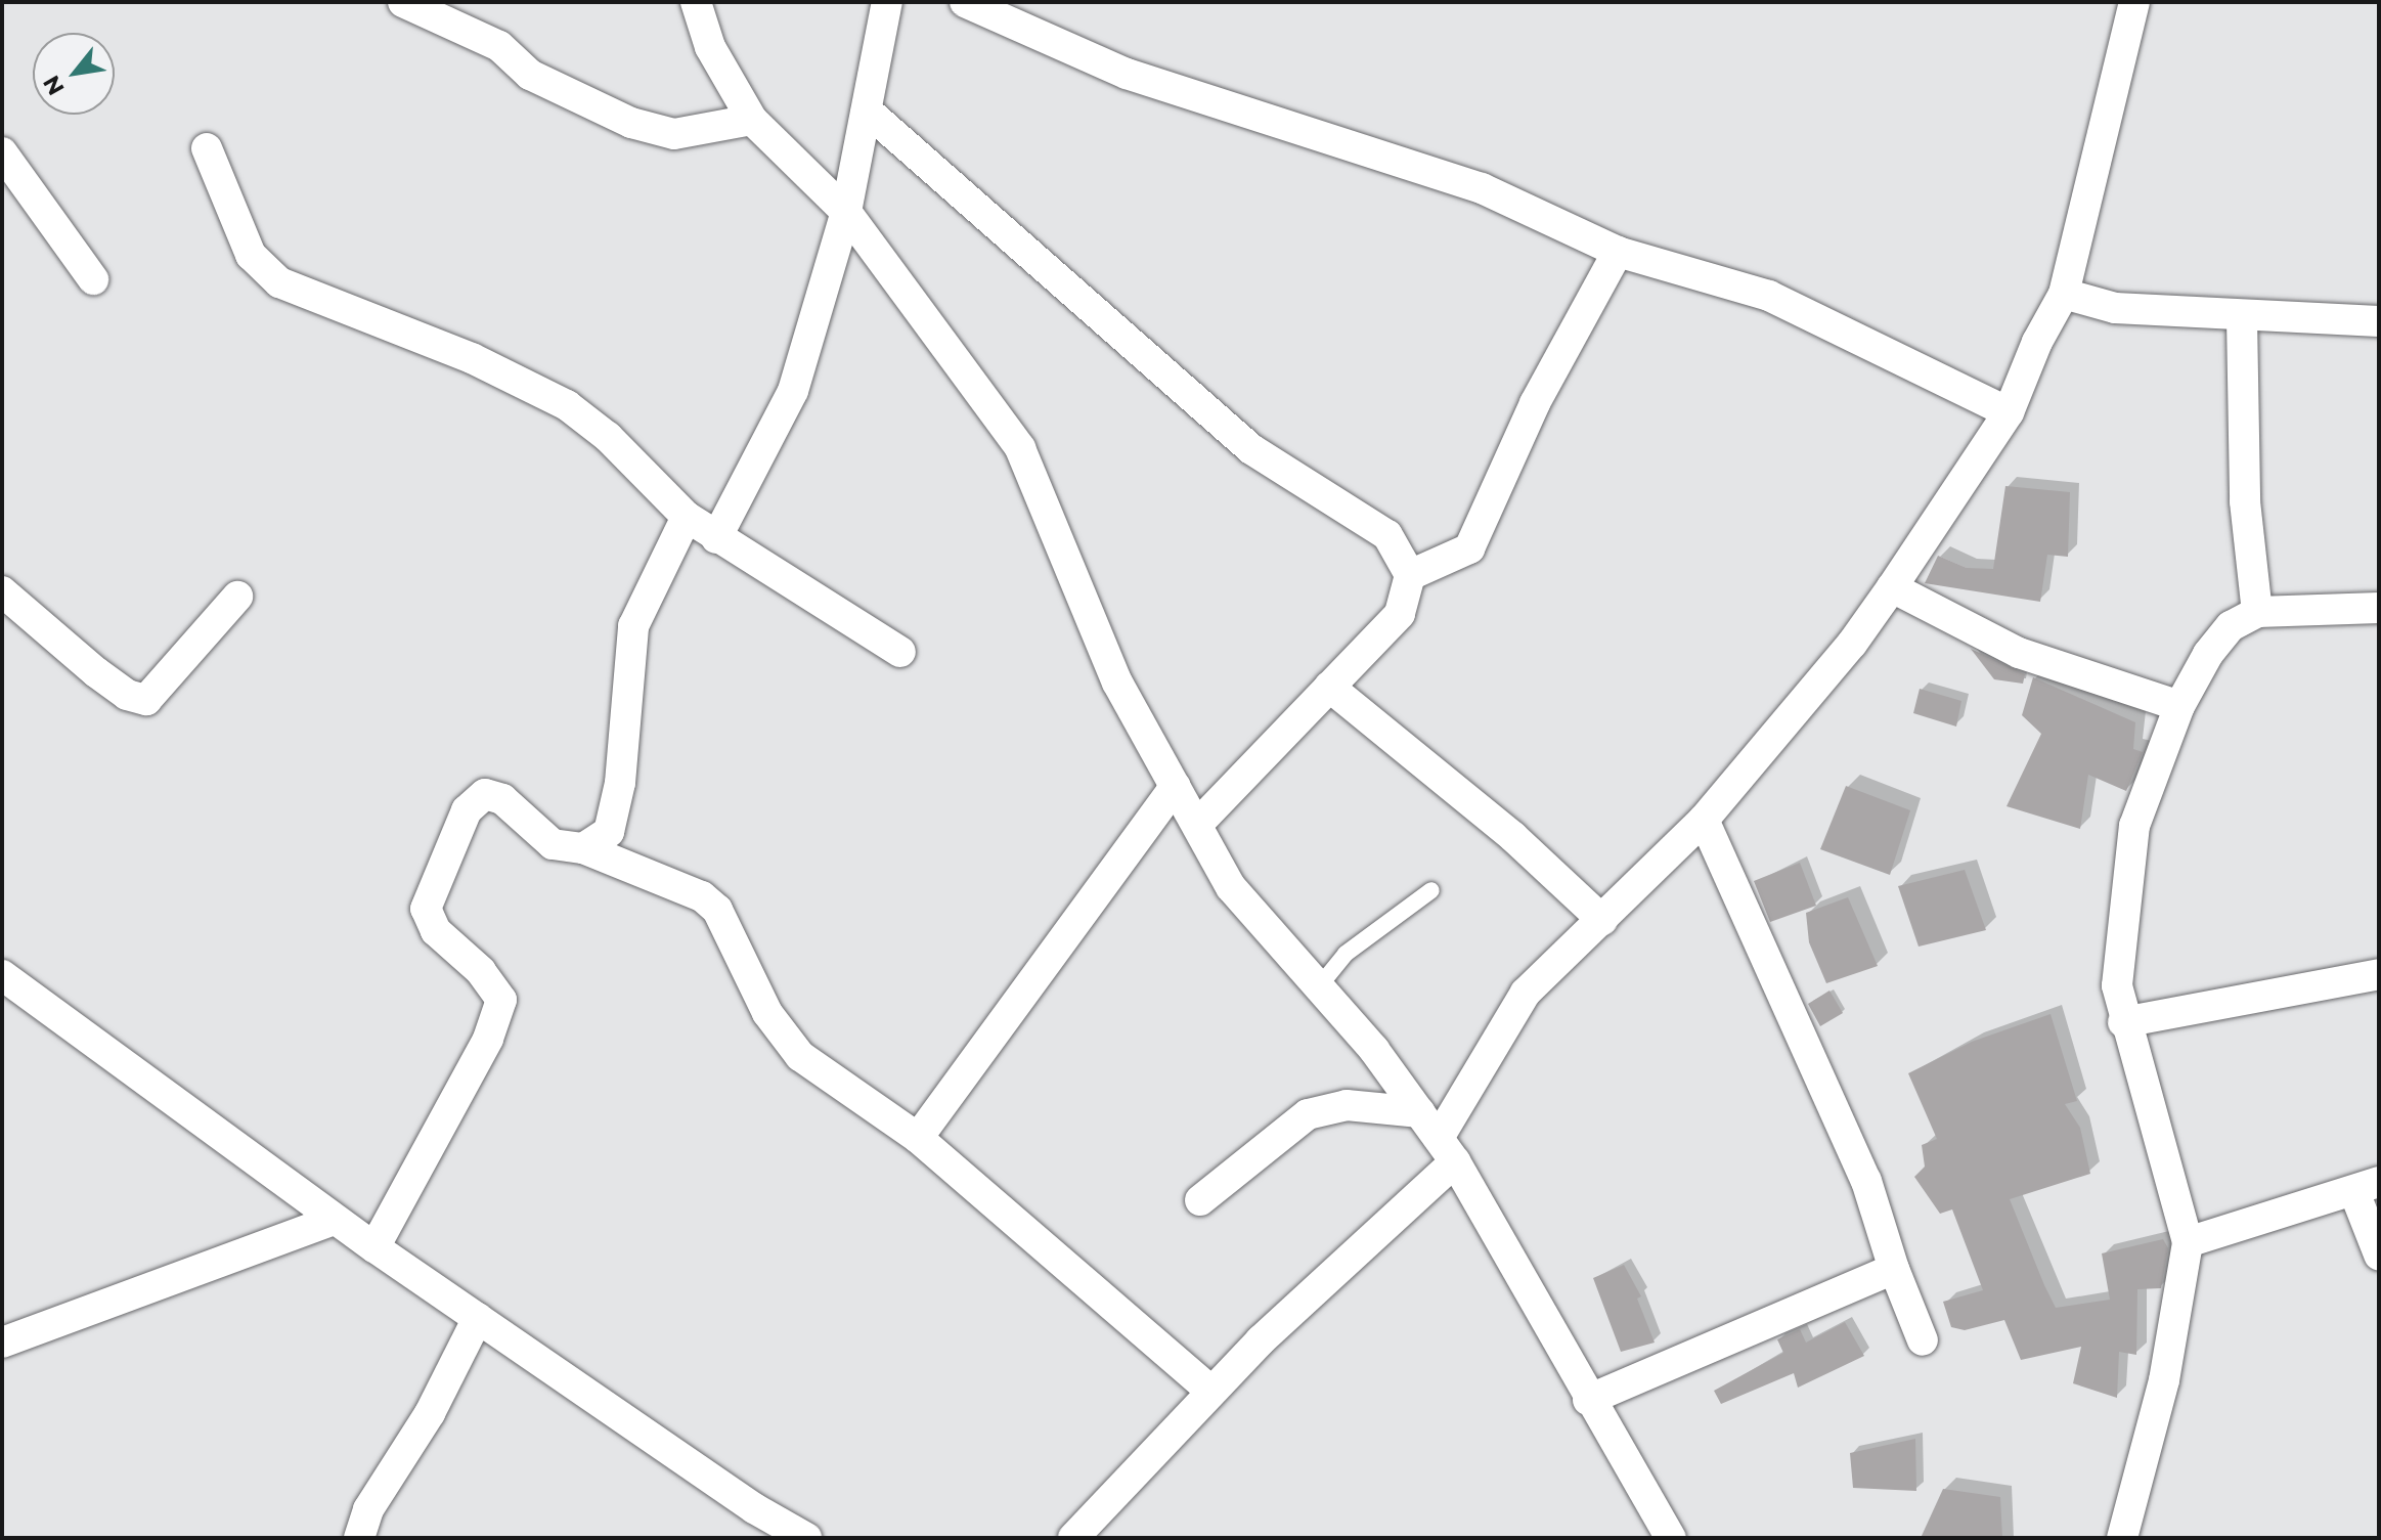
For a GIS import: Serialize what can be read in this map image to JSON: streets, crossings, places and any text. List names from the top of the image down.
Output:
{
  "north": "bottom left"
}
